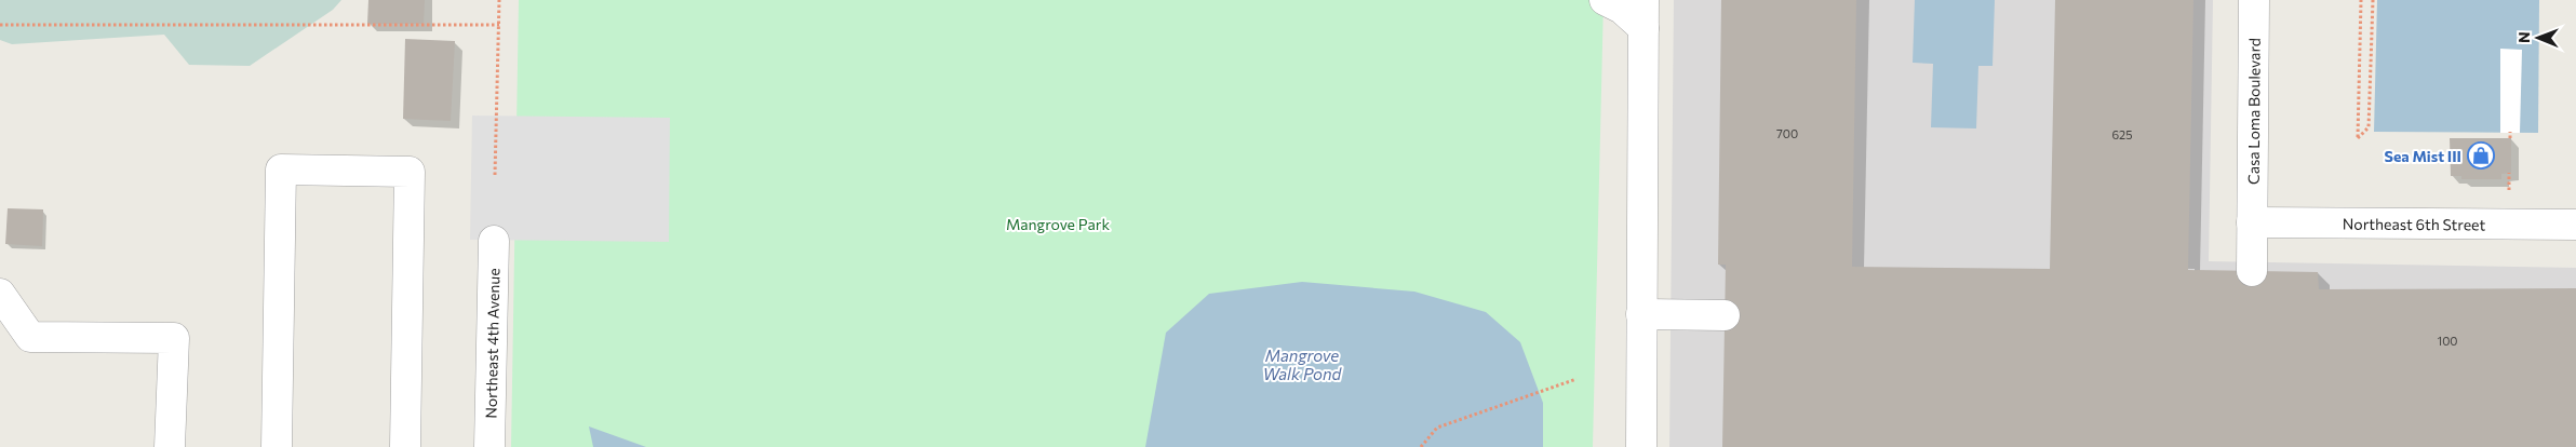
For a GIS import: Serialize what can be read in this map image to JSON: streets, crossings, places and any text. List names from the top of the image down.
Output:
{
  "streets": {
    "street": ["Casa Loma Boulevard", "Northeast 6th Street", "Northeast 4th Avenue"]
  },
  "crossings": [
    ["Casa Loma Boulevard", "Northeast 6th Street"]
  ],
  "water": ["Mangrove Walk Pond"],
  "parks": ["Mangrove Park"],
  "places": {
    "shop": ["Sea Mist III"]
  },
  "house_numbers": ["700", "625", "100"],
  "north": "left"
}
